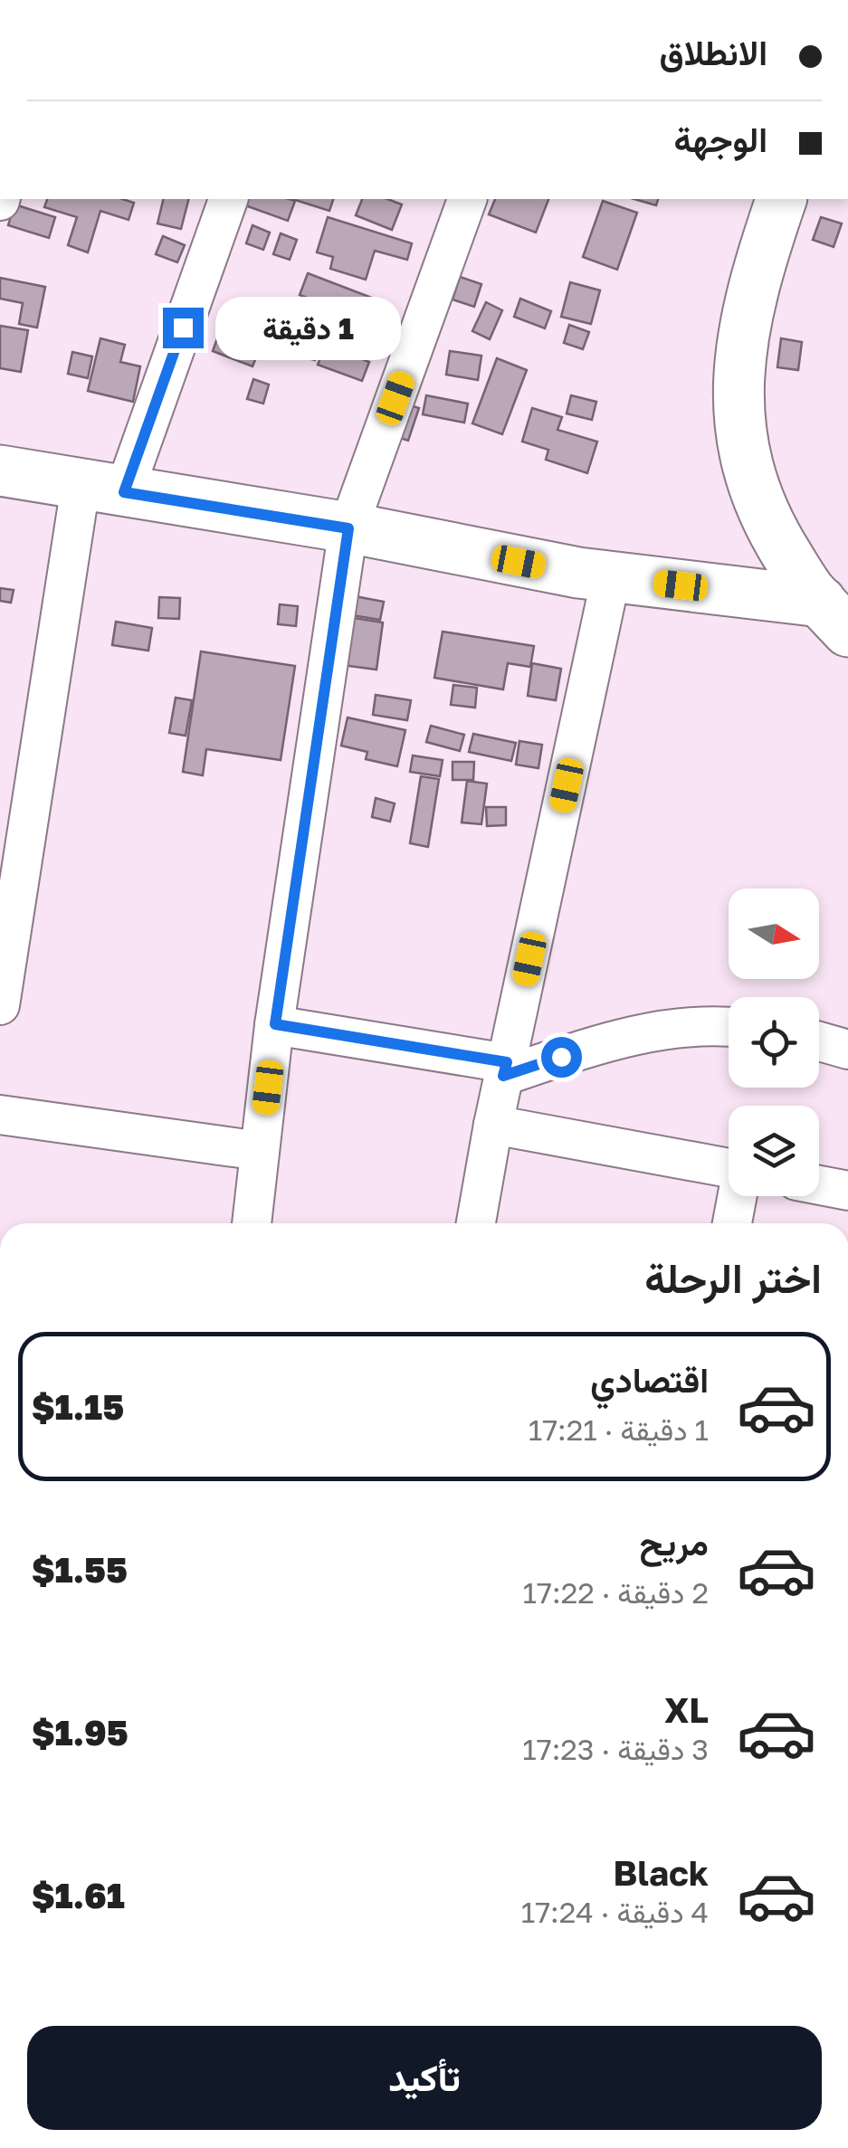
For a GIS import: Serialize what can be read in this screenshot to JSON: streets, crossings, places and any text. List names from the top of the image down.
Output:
{
  "north": "right",
  "page": {
    "banner": ["الانطلاق", "الوجهة"],
    "bubble": "1 دقيقة",
    "heading": "اختر الرحلة",
    "list": [
      {
        "name": "اقتصادي",
        "note": "1 دقيقة · 17:21",
        "value": "$1.15"
      },
      {
        "name": "مريح",
        "note": "2 دقيقة · 17:22",
        "value": "$1.55"
      },
      {
        "name": "XL",
        "note": "3 دقيقة · 17:23",
        "value": "$1.95"
      },
      {
        "name": "Black",
        "note": "4 دقيقة · 17:24",
        "value": "$1.61"
      }
    ],
    "buttons": "تأكيد"
  }
}
